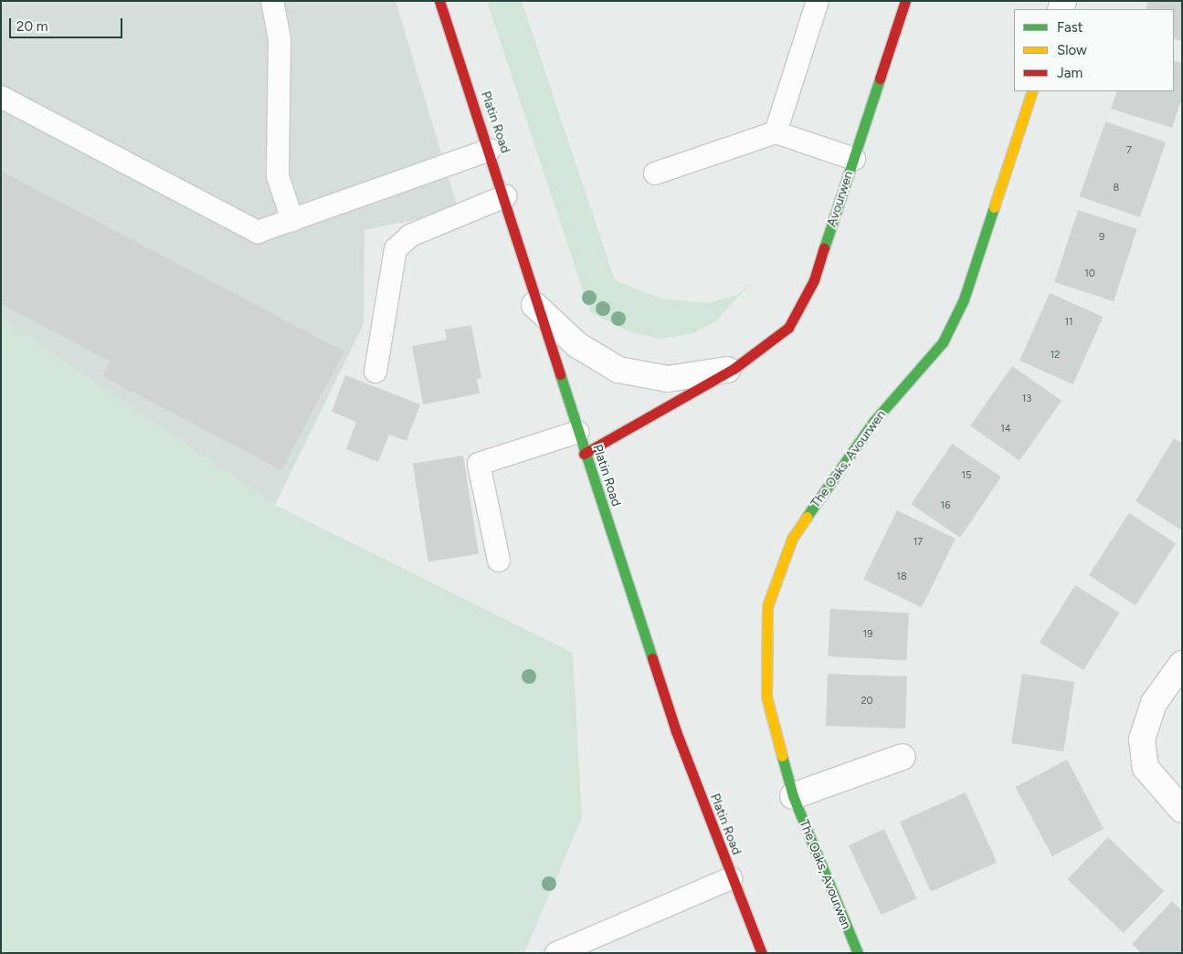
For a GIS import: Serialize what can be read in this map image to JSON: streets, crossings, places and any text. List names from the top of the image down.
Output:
{
  "streets": {
    "street": ["Platin Road", "Avourwen", "The Oaks, Avourwen"]
  },
  "crossings": [
    ["Platin Road", "Avourwen"]
  ],
  "house_numbers": [
    "7",
    "8",
    "9",
    "10",
    "11",
    "12",
    "13",
    "14",
    "15",
    "16",
    "17",
    "18",
    "19",
    "20"
  ],
  "legend": ["Fast", "Slow", "Jam"],
  "scale_bar": "20 m"
}
